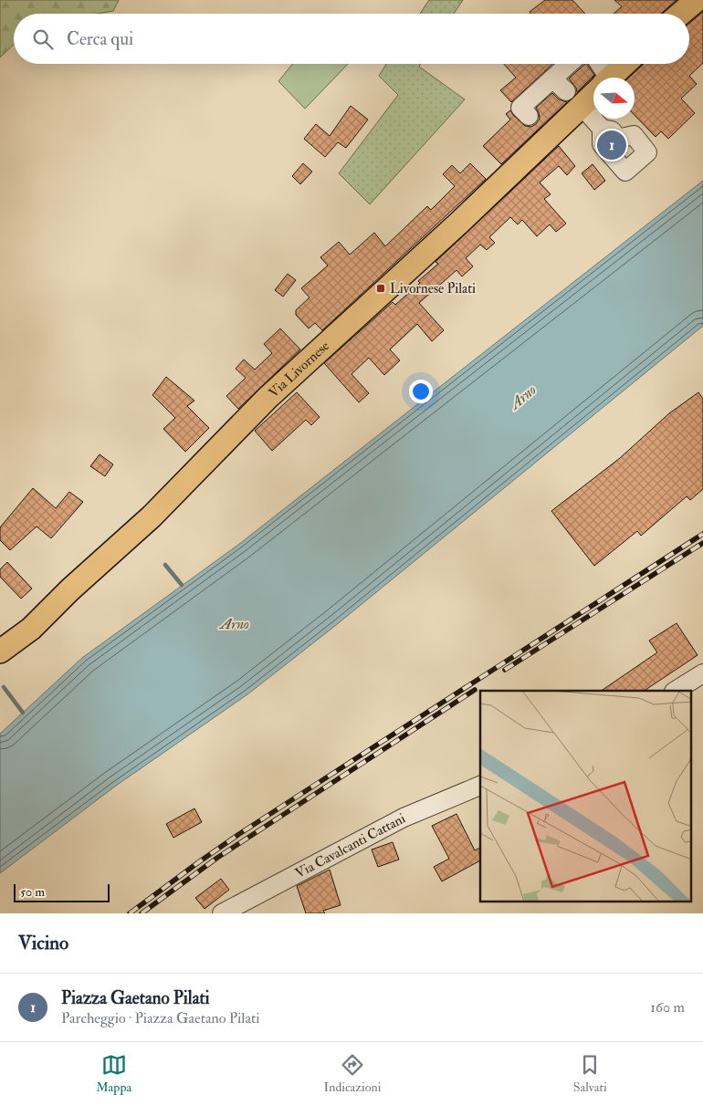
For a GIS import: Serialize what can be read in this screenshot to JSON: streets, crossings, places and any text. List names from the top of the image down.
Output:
{
  "streets": {
    "main road": ["Via Livornese"],
    "street": ["Via Cavalcanti Cattani"]
  },
  "water": ["Arno"],
  "places": {
    "transit": ["Livornese Pilati"]
  },
  "scale_bar": "50 m",
  "north": "right",
  "page": {
    "search": "Cerca qui",
    "pins": "1",
    "scale": "50 m",
    "heading": "Vicino",
    "list": [
      {
        "mark": "1",
        "name": "Piazza Gaetano Pilati",
        "note": "Parcheggio · Piazza Gaetano Pilati",
        "value": "160 m"
      }
    ],
    "nav": ["Mappa", "Indicazioni", "Salvati"]
  }
}
